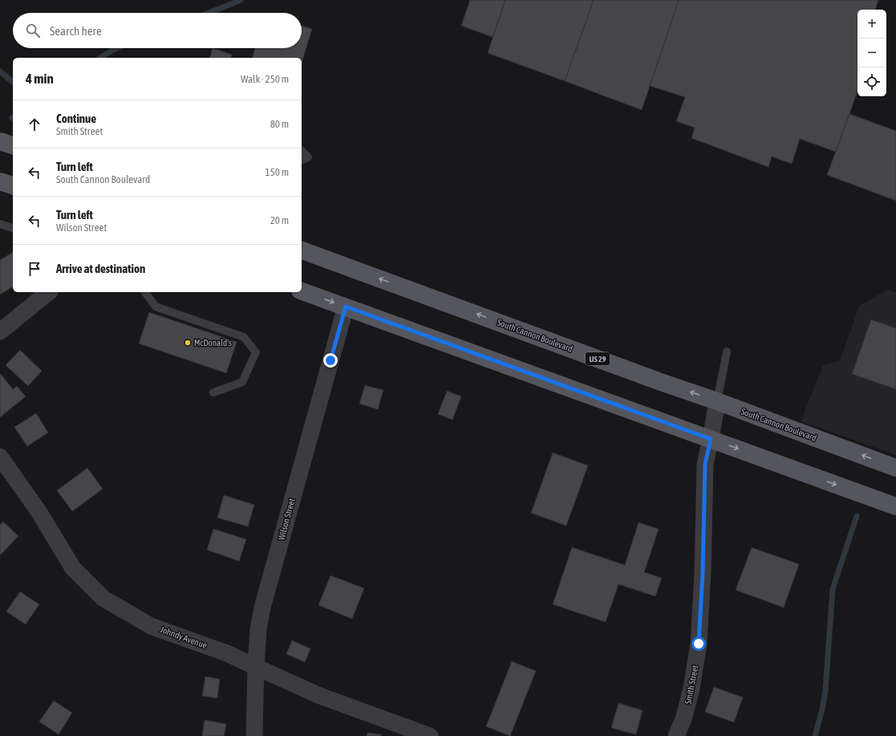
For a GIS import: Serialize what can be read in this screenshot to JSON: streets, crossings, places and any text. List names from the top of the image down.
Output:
{
  "streets": {
    "main road": ["South Cannon Boulevard", "US 29"],
    "street": ["Wilson Street", "Johndy Avenue", "Smith Street"]
  },
  "crossings": [
    ["South Cannon Boulevard", "Smith Street"],
    ["Wilson Street", "Johndy Avenue"]
  ],
  "places": ["McDonald's"],
  "page": {
    "map_buttons": ["+", "−"],
    "search": "Search here",
    "heading": ["4 min", "Walk · 250 m"],
    "list": [
      ["Continue", "Smith Street", "80 m"],
      ["Turn left", "South Cannon Boulevard", "150 m"],
      ["Turn left", "Wilson Street", "20 m"],
      "Arrive at destination"
    ]
  }
}
